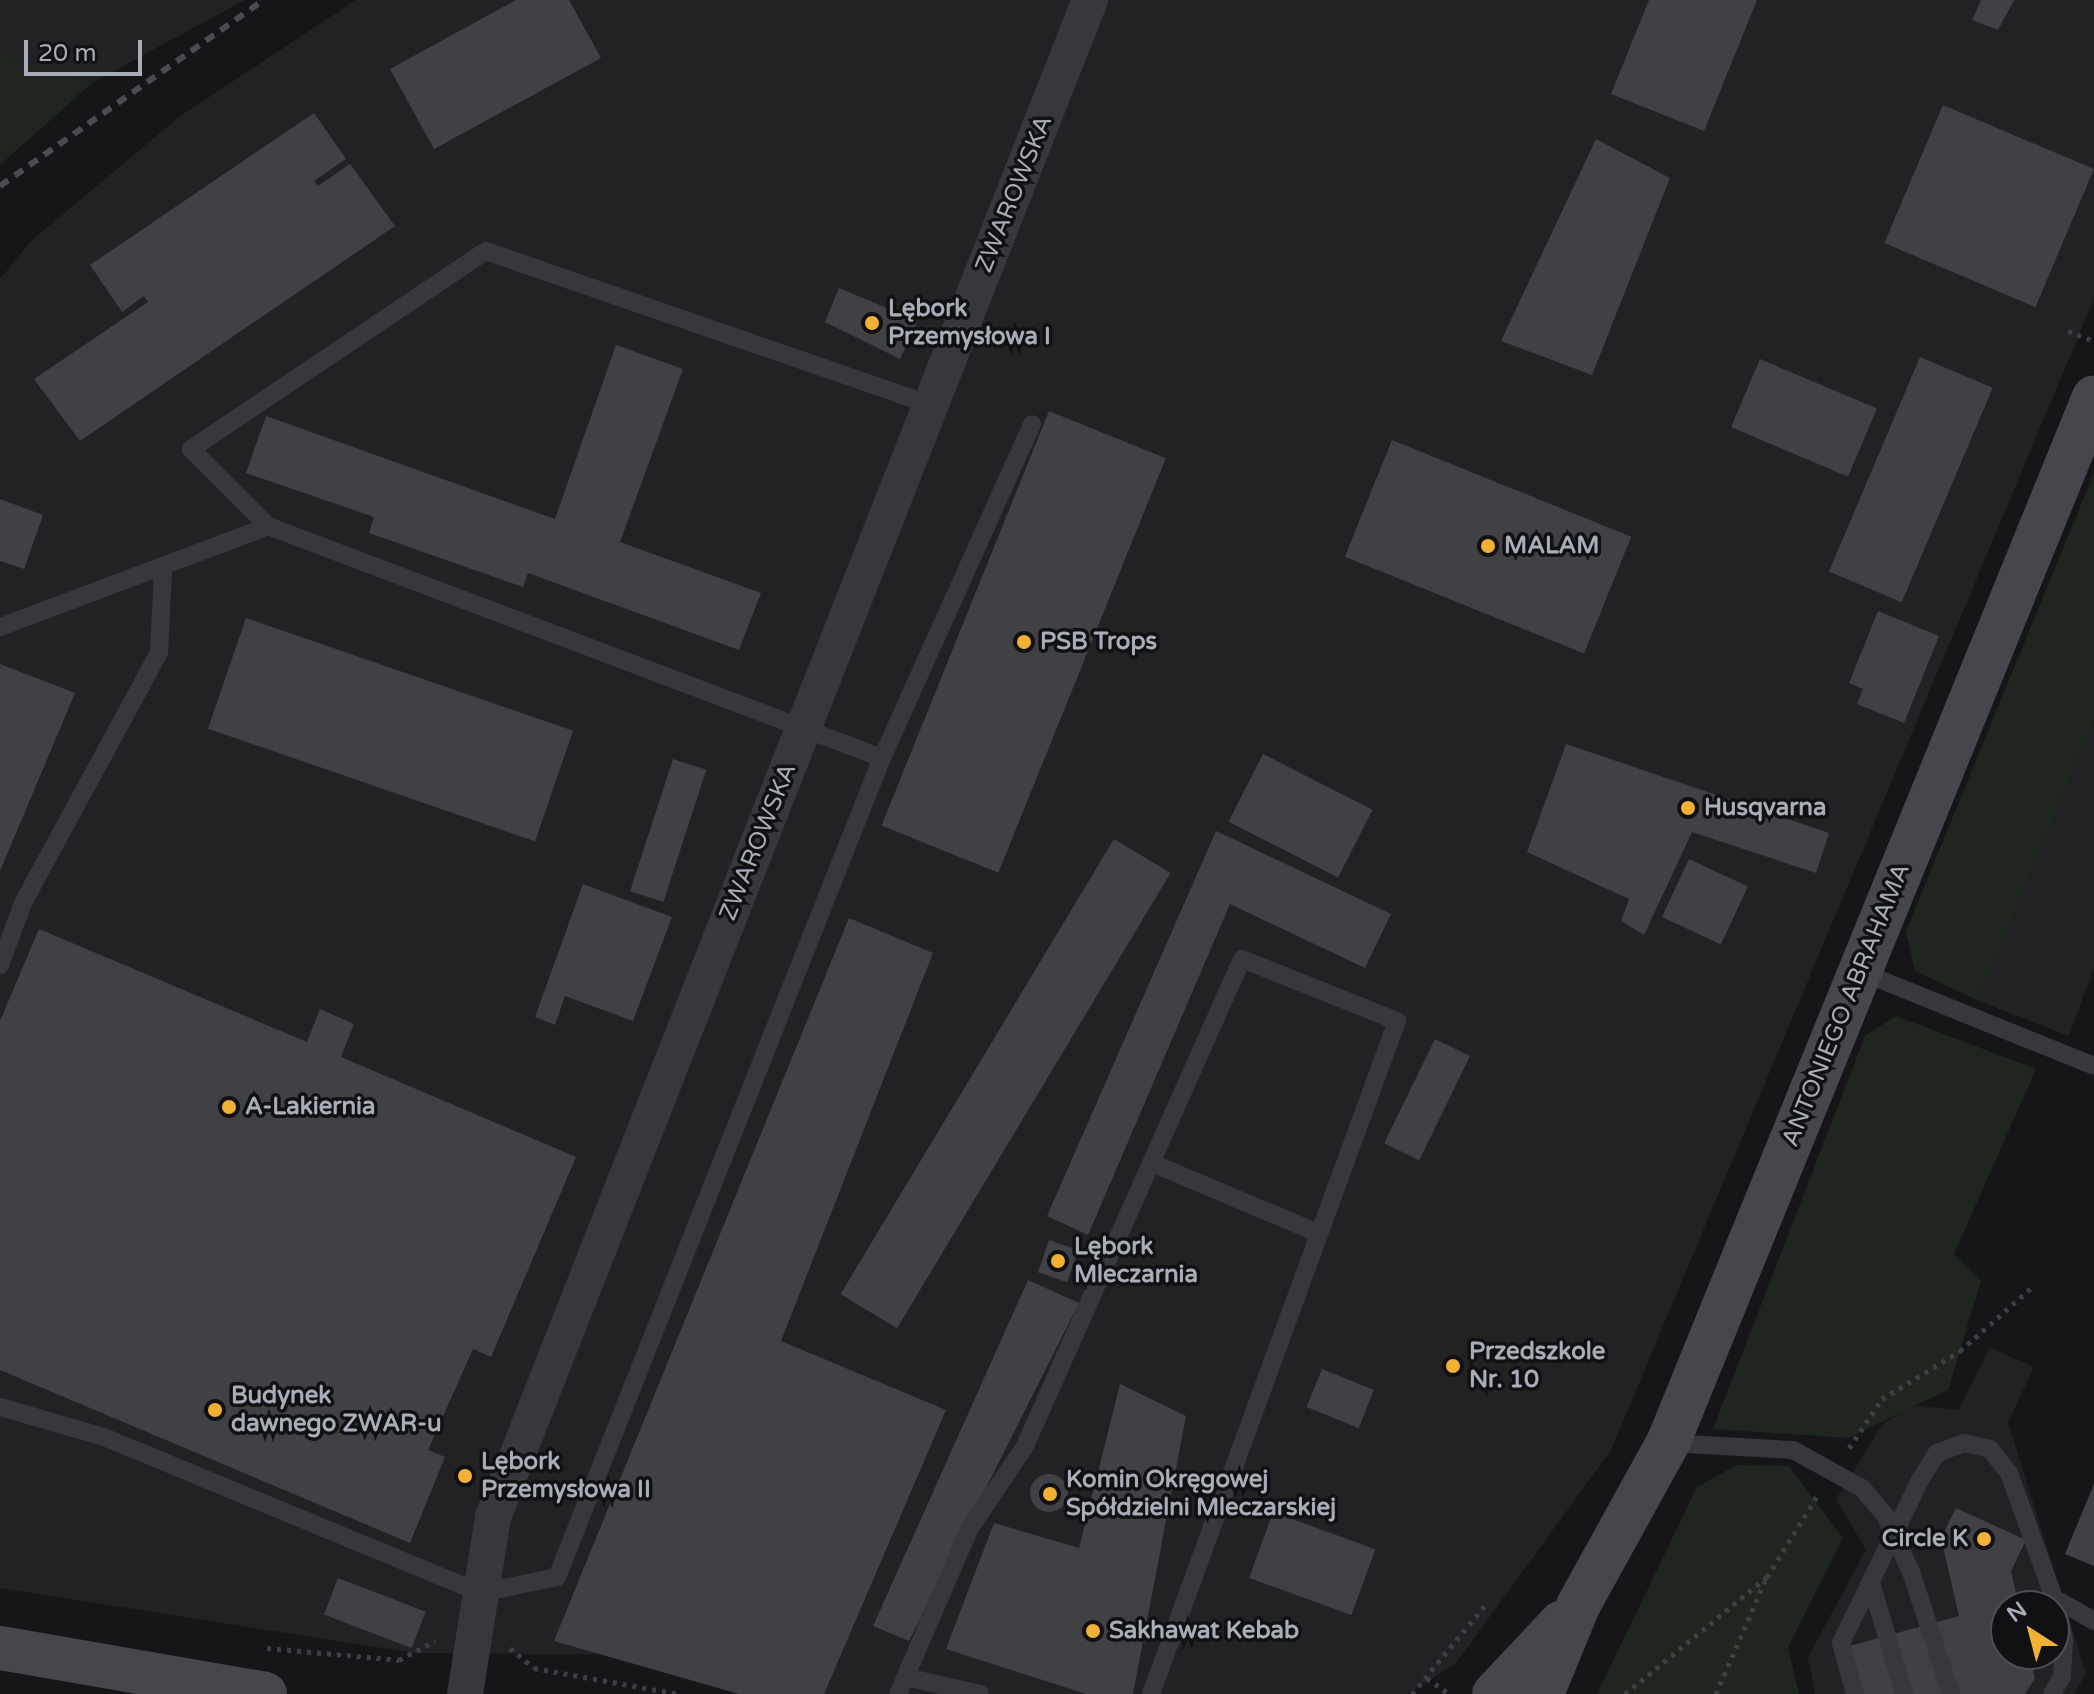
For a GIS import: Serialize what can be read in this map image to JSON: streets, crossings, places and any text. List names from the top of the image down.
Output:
{
  "streets": {
    "main road": ["ANTONIEGO ABRAHAMA"],
    "street": ["ZWAROWSKA"]
  },
  "places": [
    "Lębork Przemysłowa I",
    "MALAM",
    "PSB Trops",
    "Husqvarna",
    "A-Lakiernia",
    "Lębork Mleczarnia",
    "Przedszkole Nr. 10",
    "Budynek dawnego ZWAR-u",
    "Lębork Przemysłowa II",
    "Komin Okręgowej Spółdzielni Mleczarskiej",
    "Circle K",
    "Sakhawat Kebab"
  ],
  "scale_bar": "20 m",
  "north": "top left"
}
